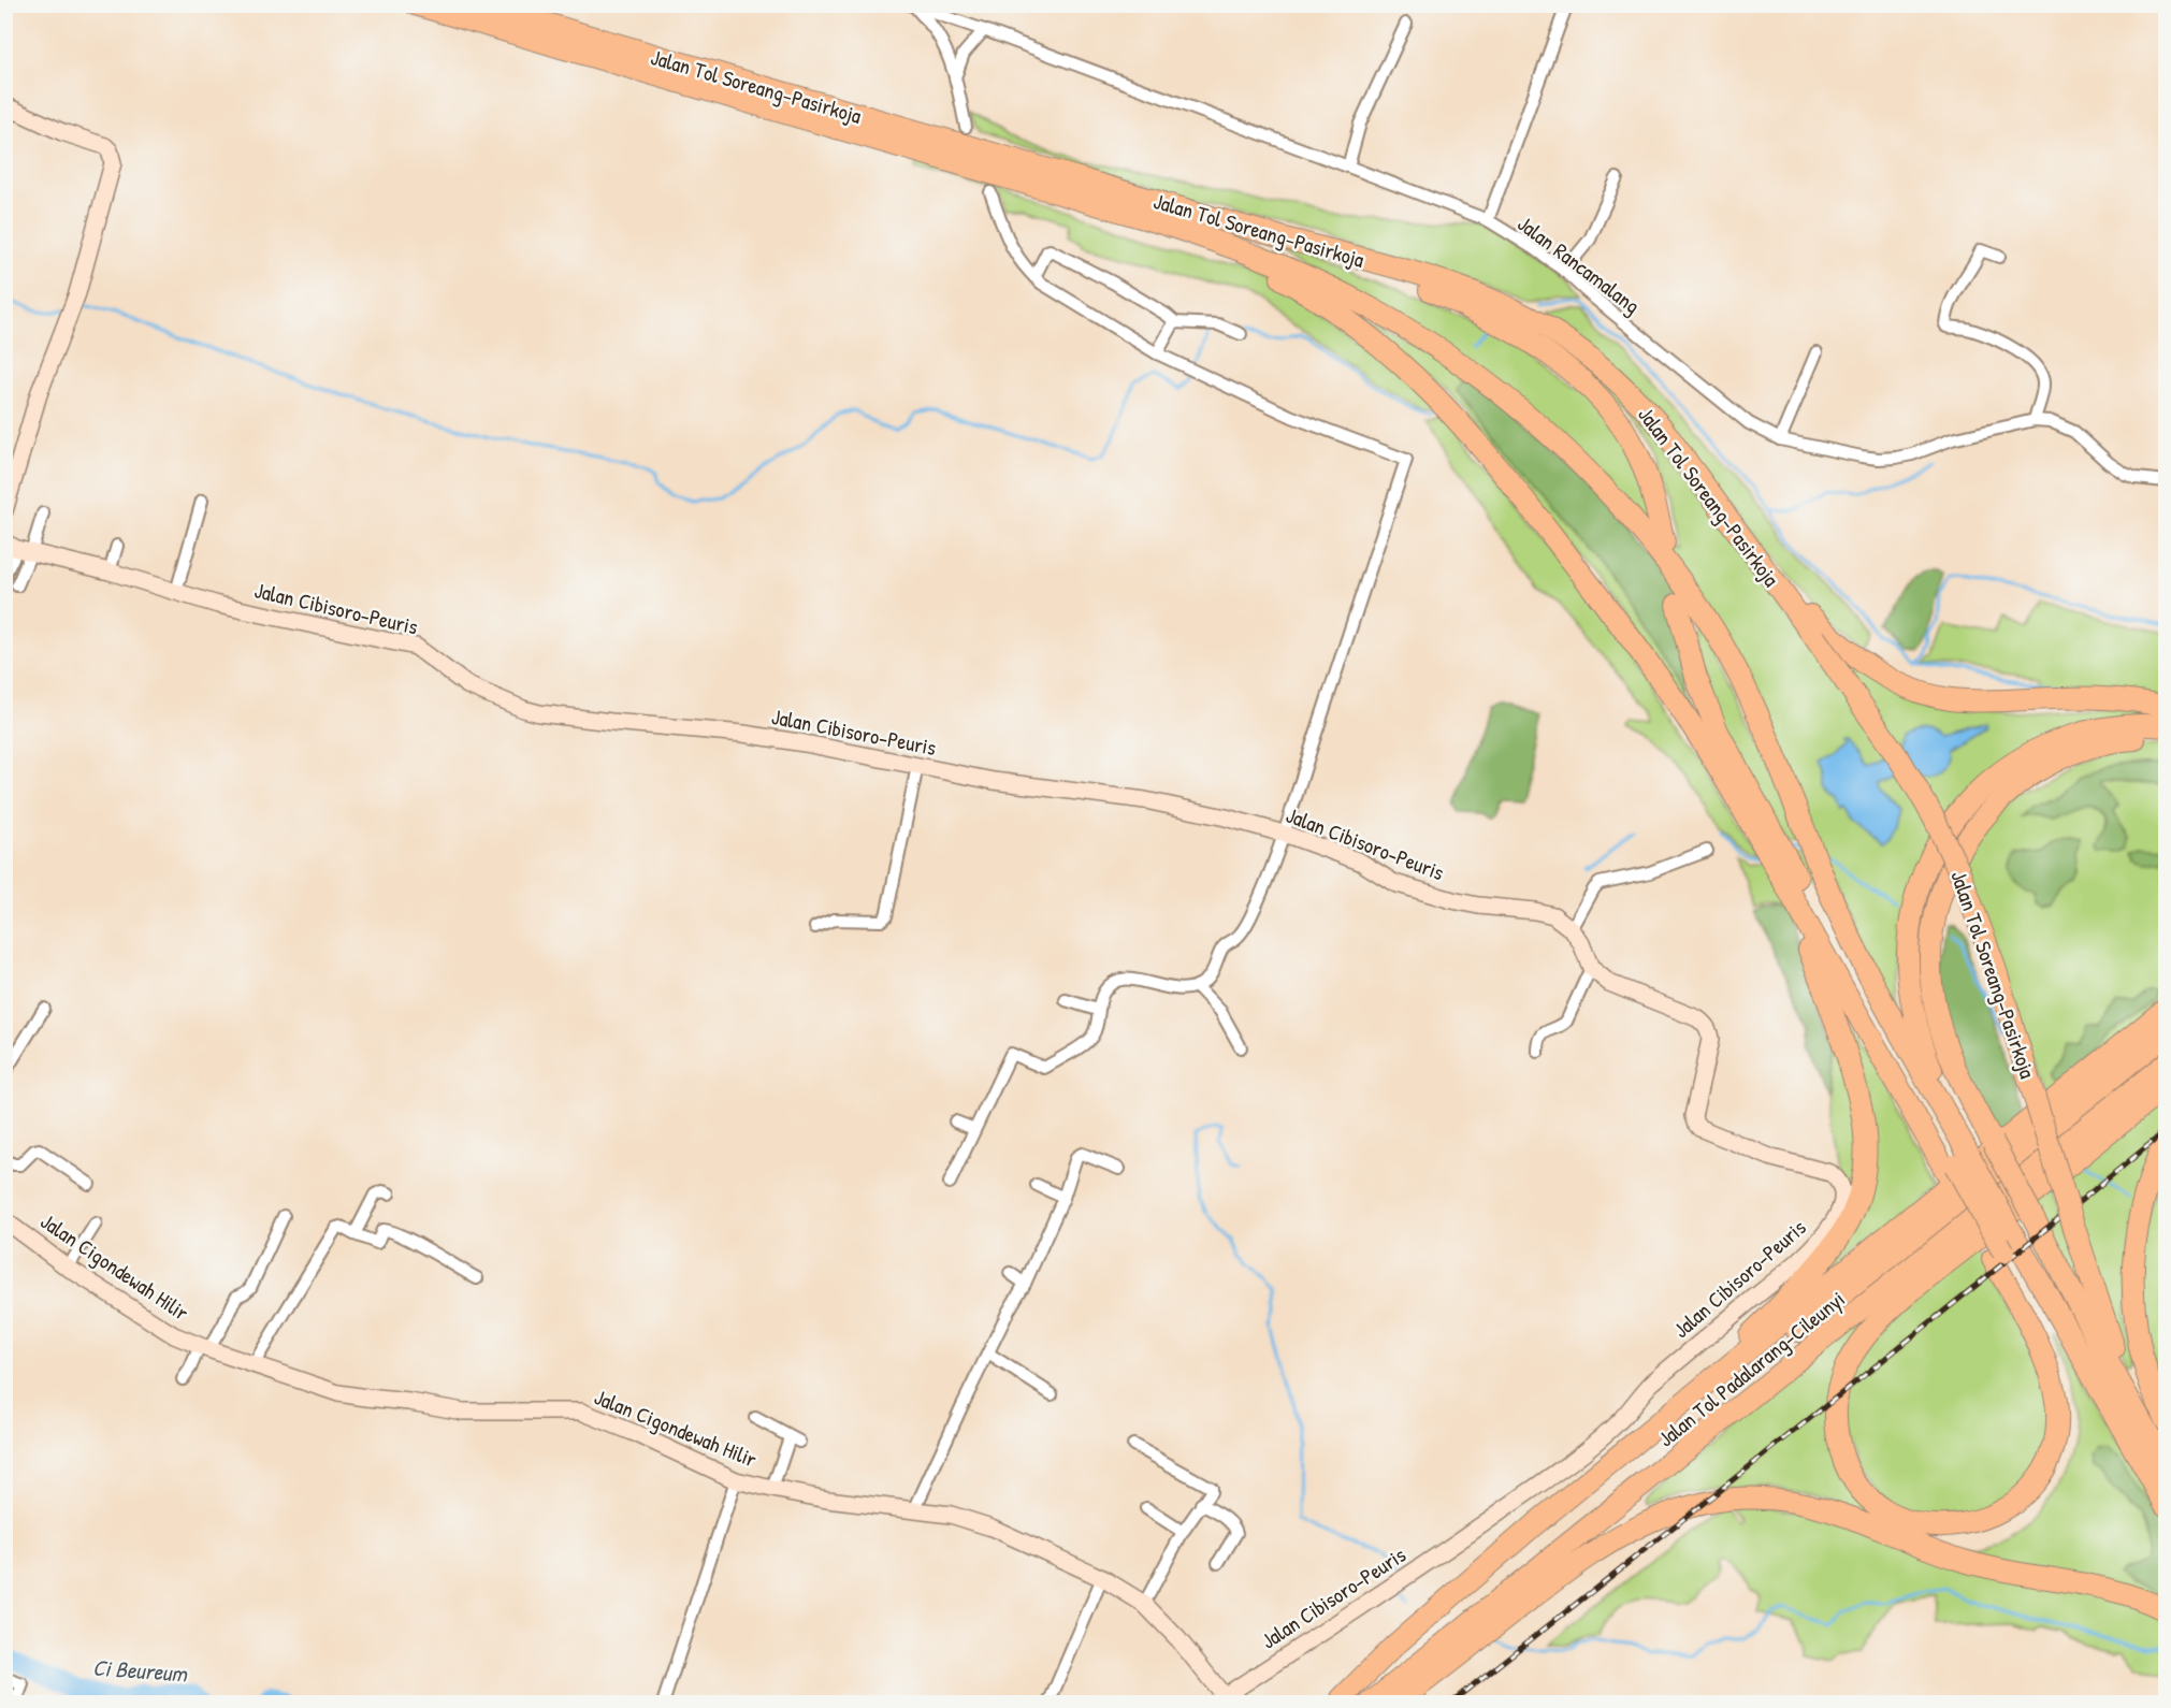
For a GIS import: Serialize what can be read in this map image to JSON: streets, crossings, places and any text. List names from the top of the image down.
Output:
{
  "streets": {
    "highway": ["Jalan Tol Soreang–Pasirkoja", "Jalan Tol Padalarang–Cileunyi"],
    "street": ["Jalan Rancamalang", "Jalan Cibisoro-Peuris", "Jalan Cigondewah Hilir"]
  },
  "crossings": [
    ["Jalan Cibisoro-Peuris", "Jalan Cigondewah Hilir"]
  ],
  "water": ["Ci Beureum"]
}
